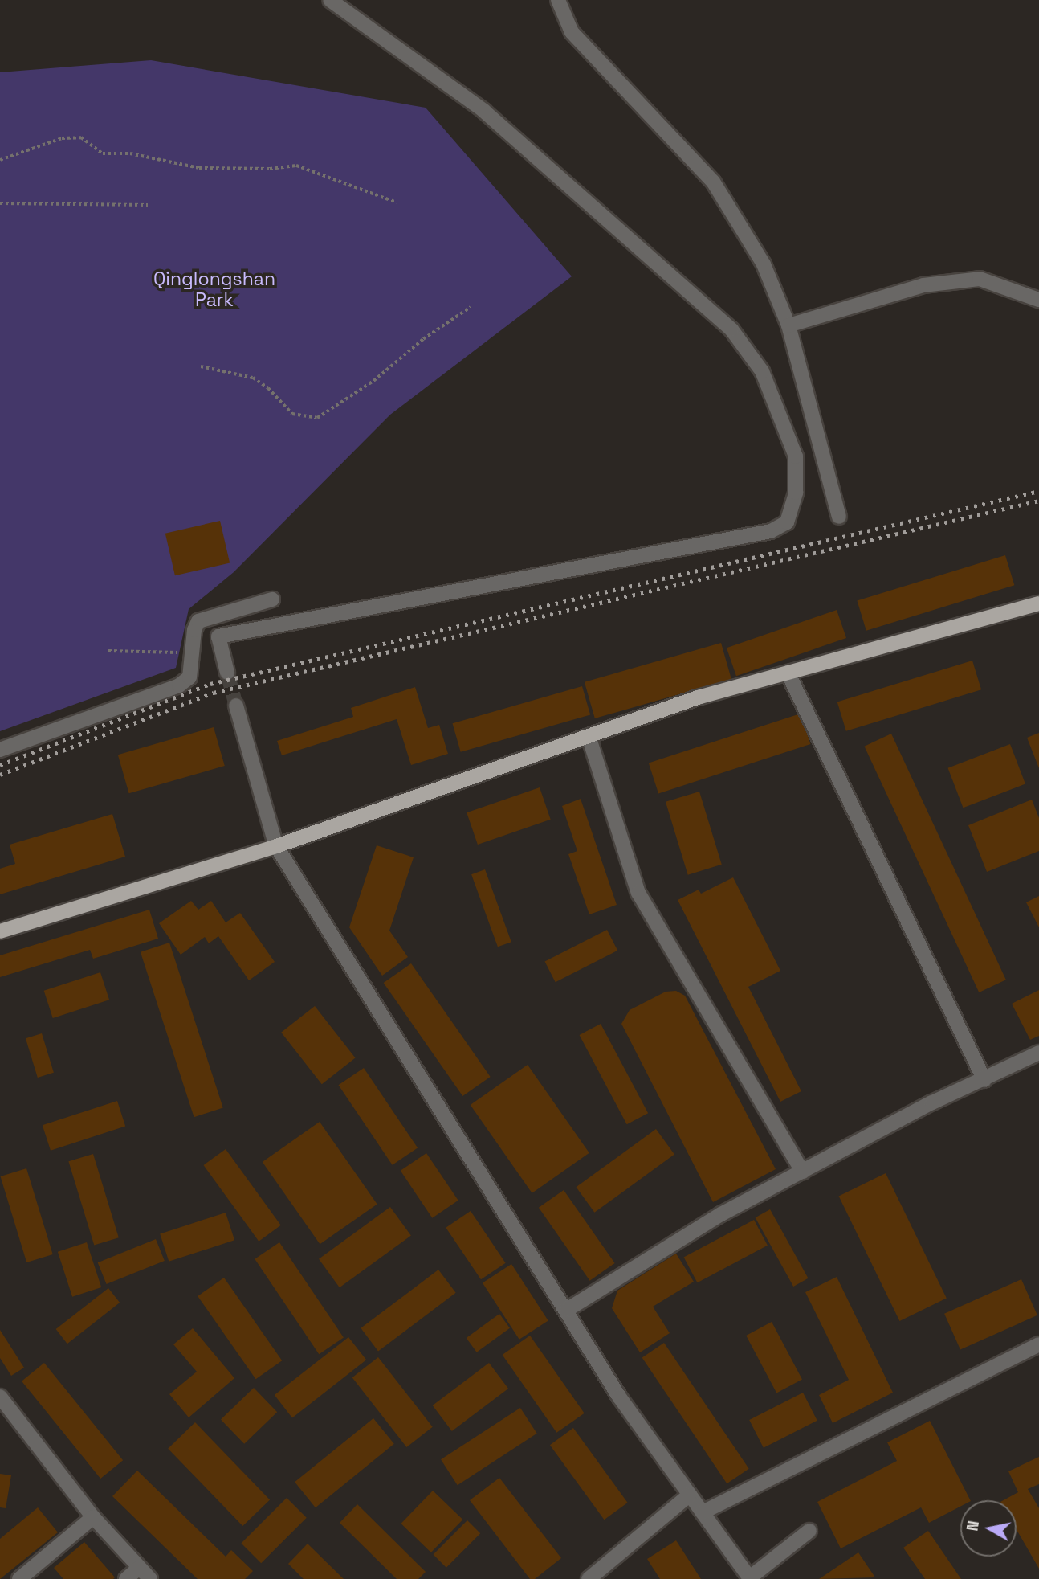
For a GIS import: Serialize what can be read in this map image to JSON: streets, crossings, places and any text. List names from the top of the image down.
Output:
{
  "parks": ["Qinglongshan Park"],
  "north": "left"
}
